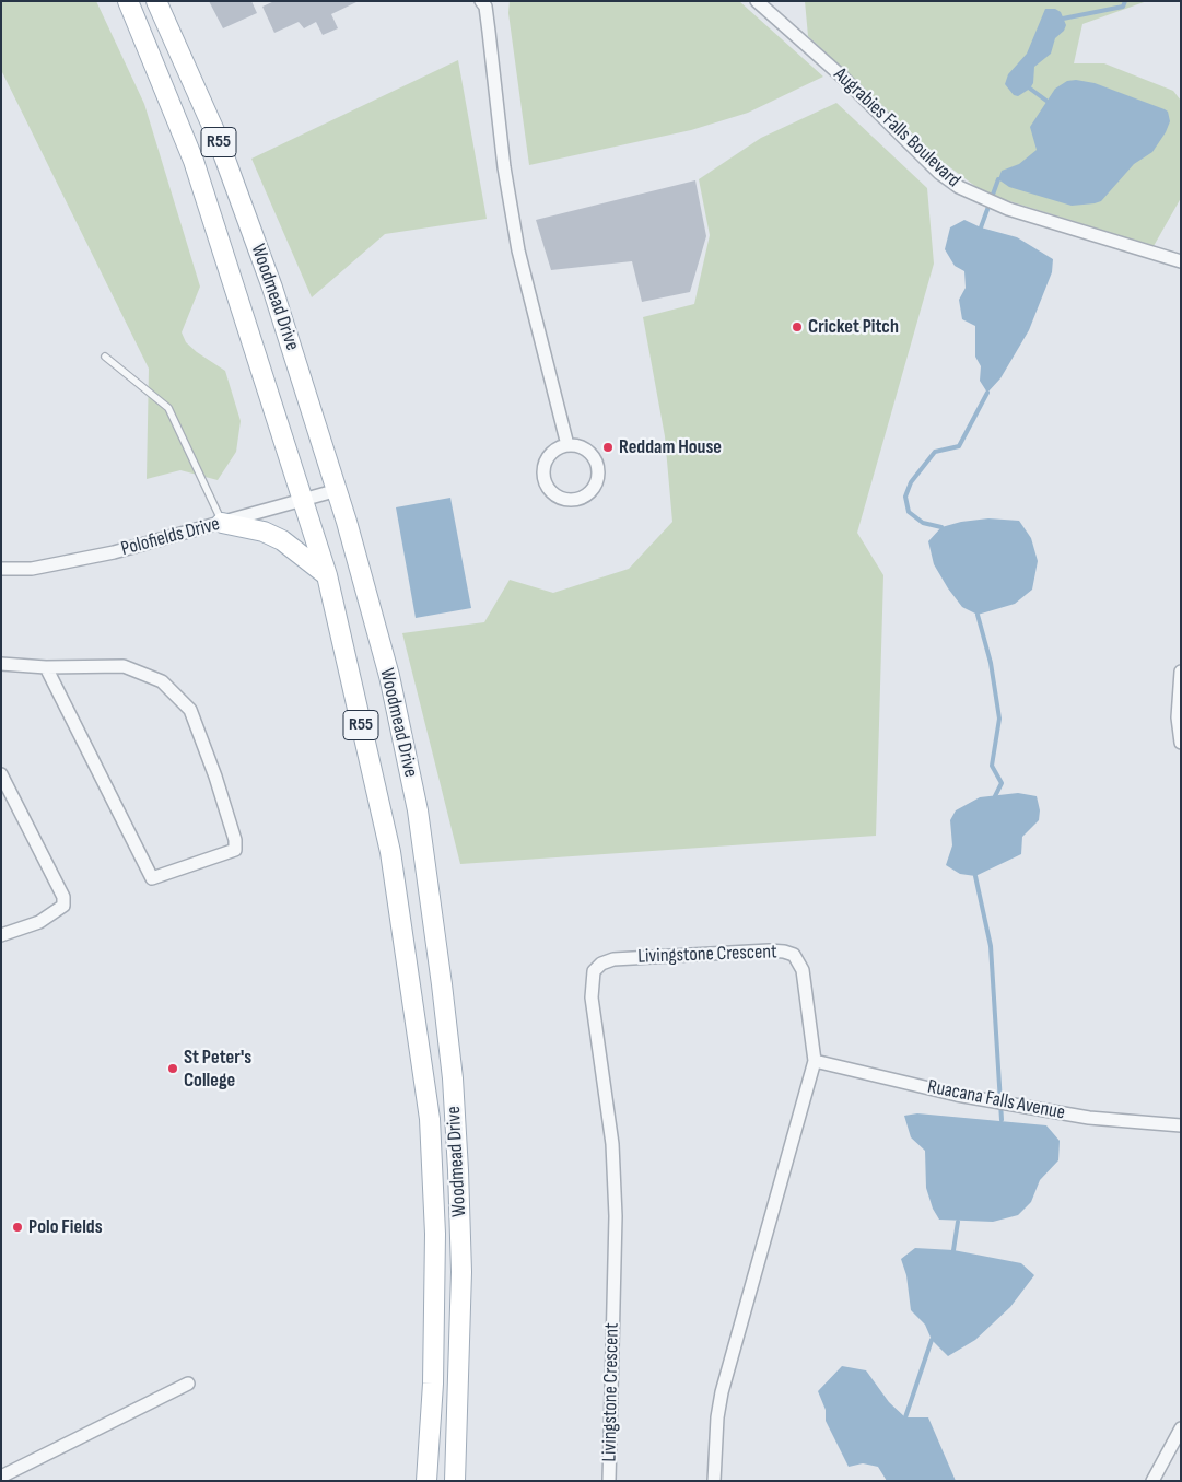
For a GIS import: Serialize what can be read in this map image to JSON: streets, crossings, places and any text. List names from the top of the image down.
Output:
{
  "streets": {
    "main road": ["R55", "Woodmead Drive"],
    "street": [
      "Augrabies Falls Boulevard",
      "Polofields Drive",
      "Livingstone Crescent",
      "Ruacana Falls Avenue"
    ]
  },
  "crossings": [
    ["Woodmead Drive", "Polofields Drive"],
    ["Livingstone Crescent", "Ruacana Falls Avenue"]
  ],
  "places": [
    "Cricket Pitch",
    "Reddam House",
    "St Peter's College",
    "Polo Fields"
  ]
}
